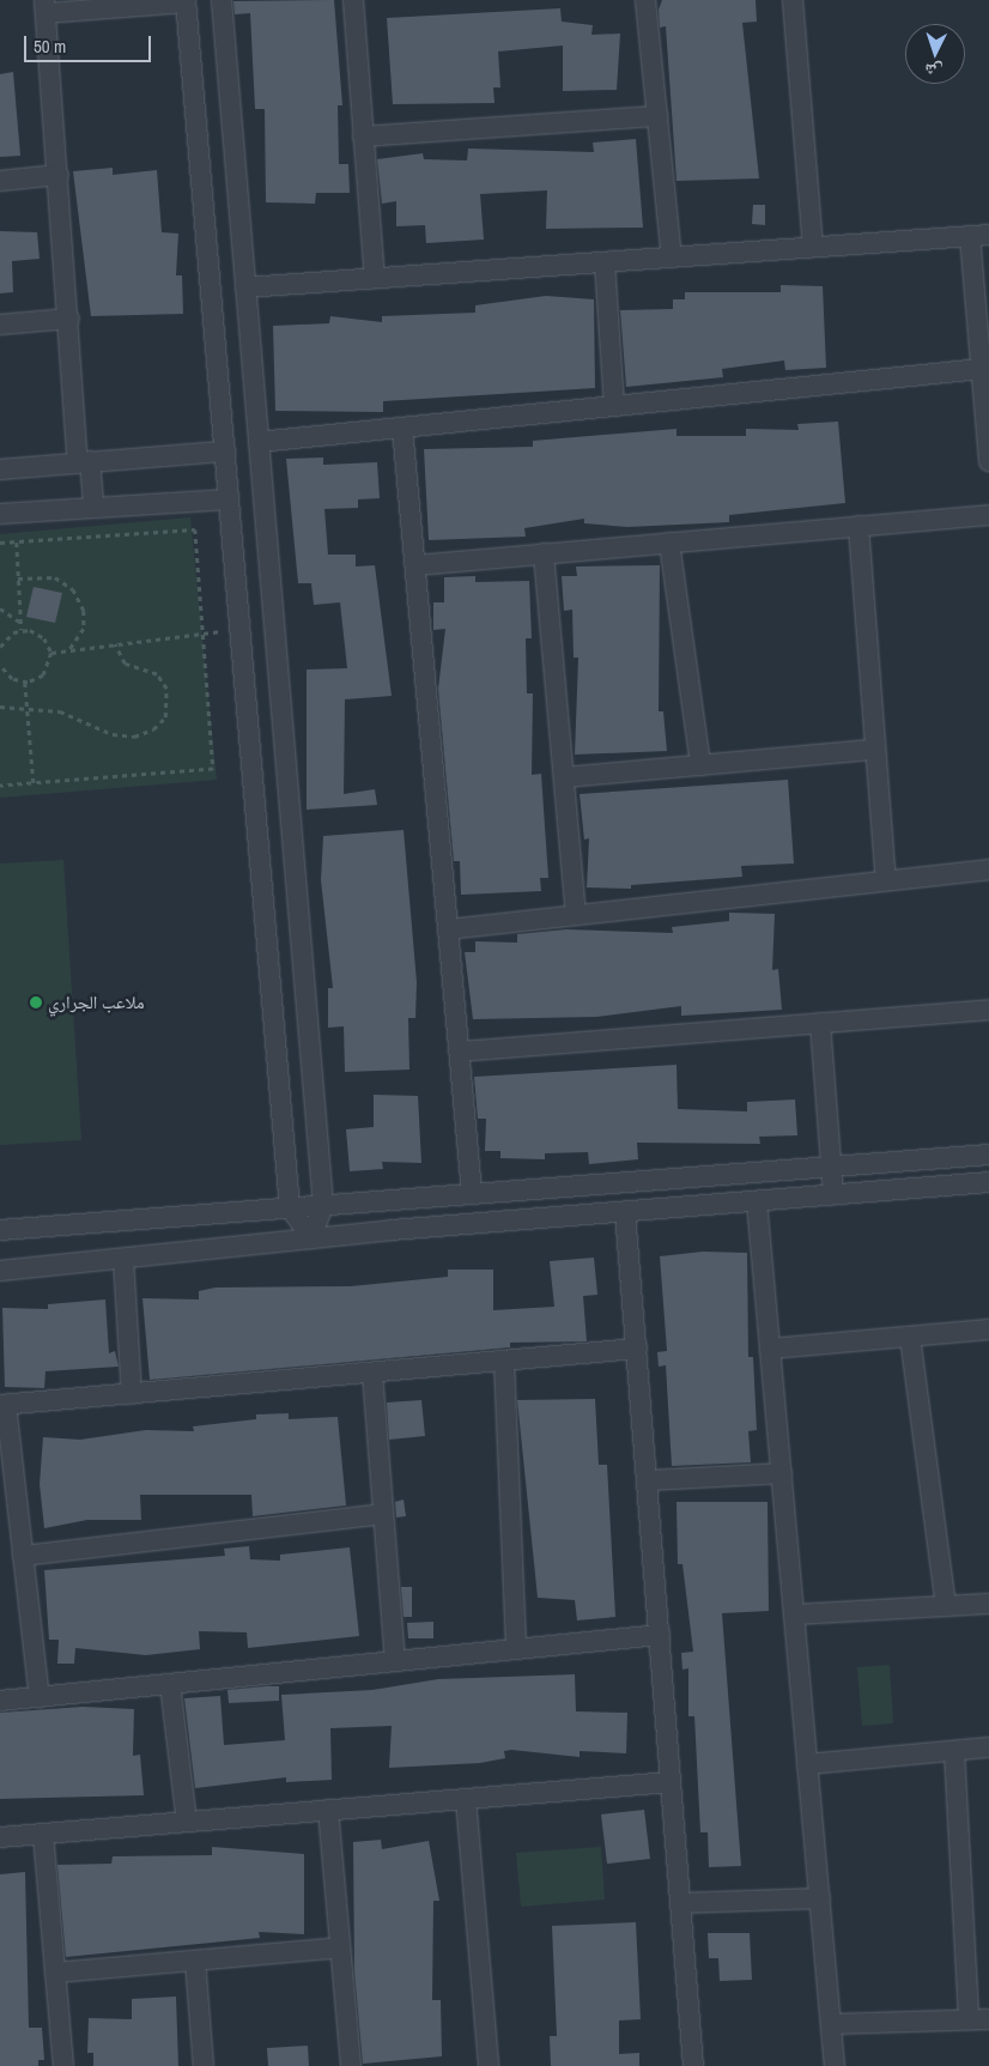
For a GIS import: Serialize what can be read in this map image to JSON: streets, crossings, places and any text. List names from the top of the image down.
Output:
{
  "places": ["ملاعب الجراري"],
  "scale_bar": "50 m",
  "north": "bottom"
}
